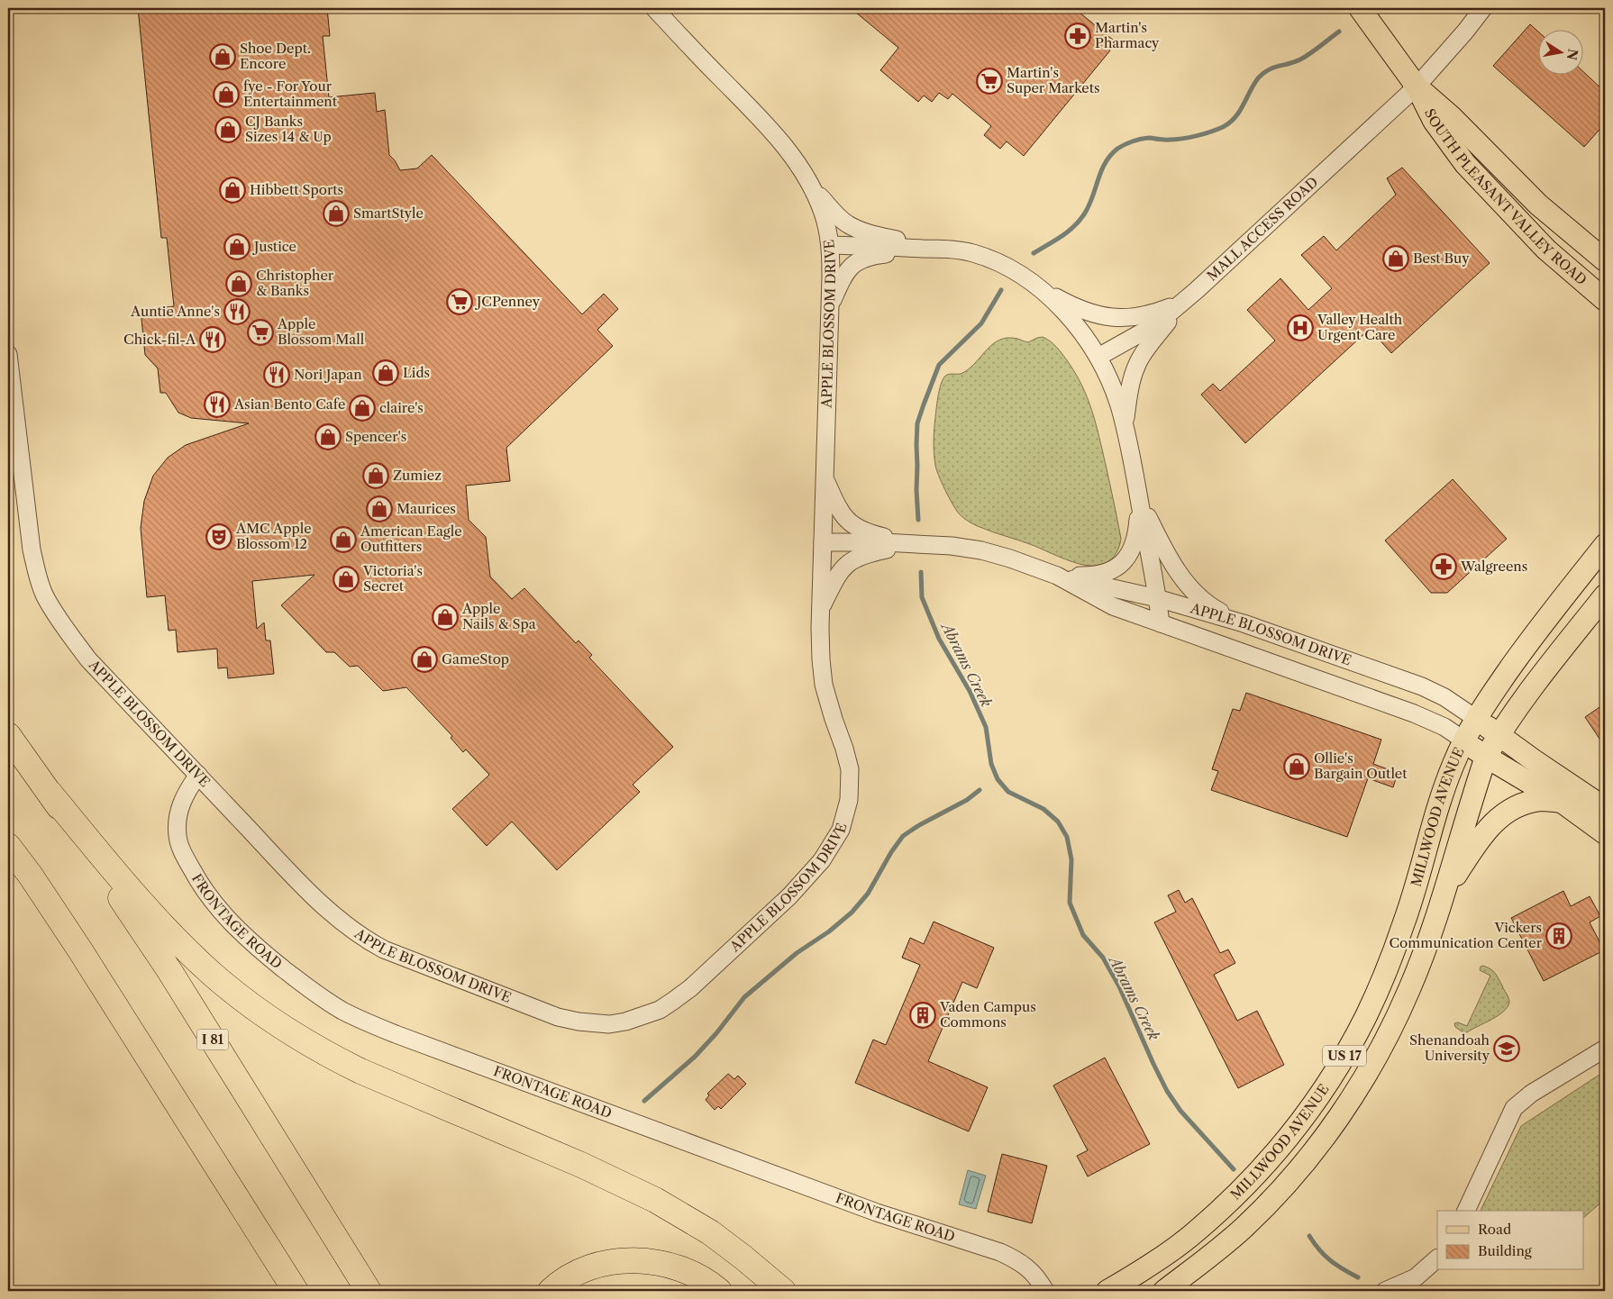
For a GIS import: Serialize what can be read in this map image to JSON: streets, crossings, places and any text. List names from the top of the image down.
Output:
{
  "streets": {
    "highway": ["I 81"],
    "main road": ["SOUTH PLEASANT VALLEY ROAD", "MILLWOOD AVENUE", "US 17"],
    "street": ["MALL ACCESS ROAD", "APPLE BLOSSOM DRIVE", "FRONTAGE ROAD"]
  },
  "crossings": [
    ["SOUTH PLEASANT VALLEY ROAD", "MALL ACCESS ROAD"],
    ["APPLE BLOSSOM DRIVE", "MILLWOOD AVENUE"],
    ["APPLE BLOSSOM DRIVE", "FRONTAGE ROAD"],
    ["MILLWOOD AVENUE", "US 17"]
  ],
  "water": ["Abrams Creek"],
  "places": {
    "pharmacy": ["Martin's Pharmacy", "Walgreens"],
    "shop": [
      "Shoe Dept. Encore",
      "fye - For Your Entertainment",
      "CJ Banks Sizes 14 & Up",
      "Hibbett Sports",
      "SmartStyle",
      "Justice",
      "Best Buy",
      "Christopher & Banks",
      "Lids",
      "claire's",
      "Spencer's",
      "Zumiez",
      "Maurices",
      "American Eagle Outfitters",
      "Victoria's Secret",
      "Apple Nails & Spa",
      "GameStop",
      "Ollie's Bargain Outlet"
    ],
    "supermarket": ["Martin's Super Markets", "JCPenney", "Apple Blossom Mall"],
    "restaurant": [
      "Auntie Anne's",
      "Chick-fil-A",
      "Nori Japan",
      "Asian Bento Cafe"
    ],
    "hospital": ["Valley Health Urgent Care"],
    "theatre": ["AMC Apple Blossom 12"],
    "building": ["Vickers Communication Center", "Vaden Campus Commons"],
    "school or university": ["Shenandoah University"]
  },
  "legend": ["Road", "Building"],
  "north": "right"
}
